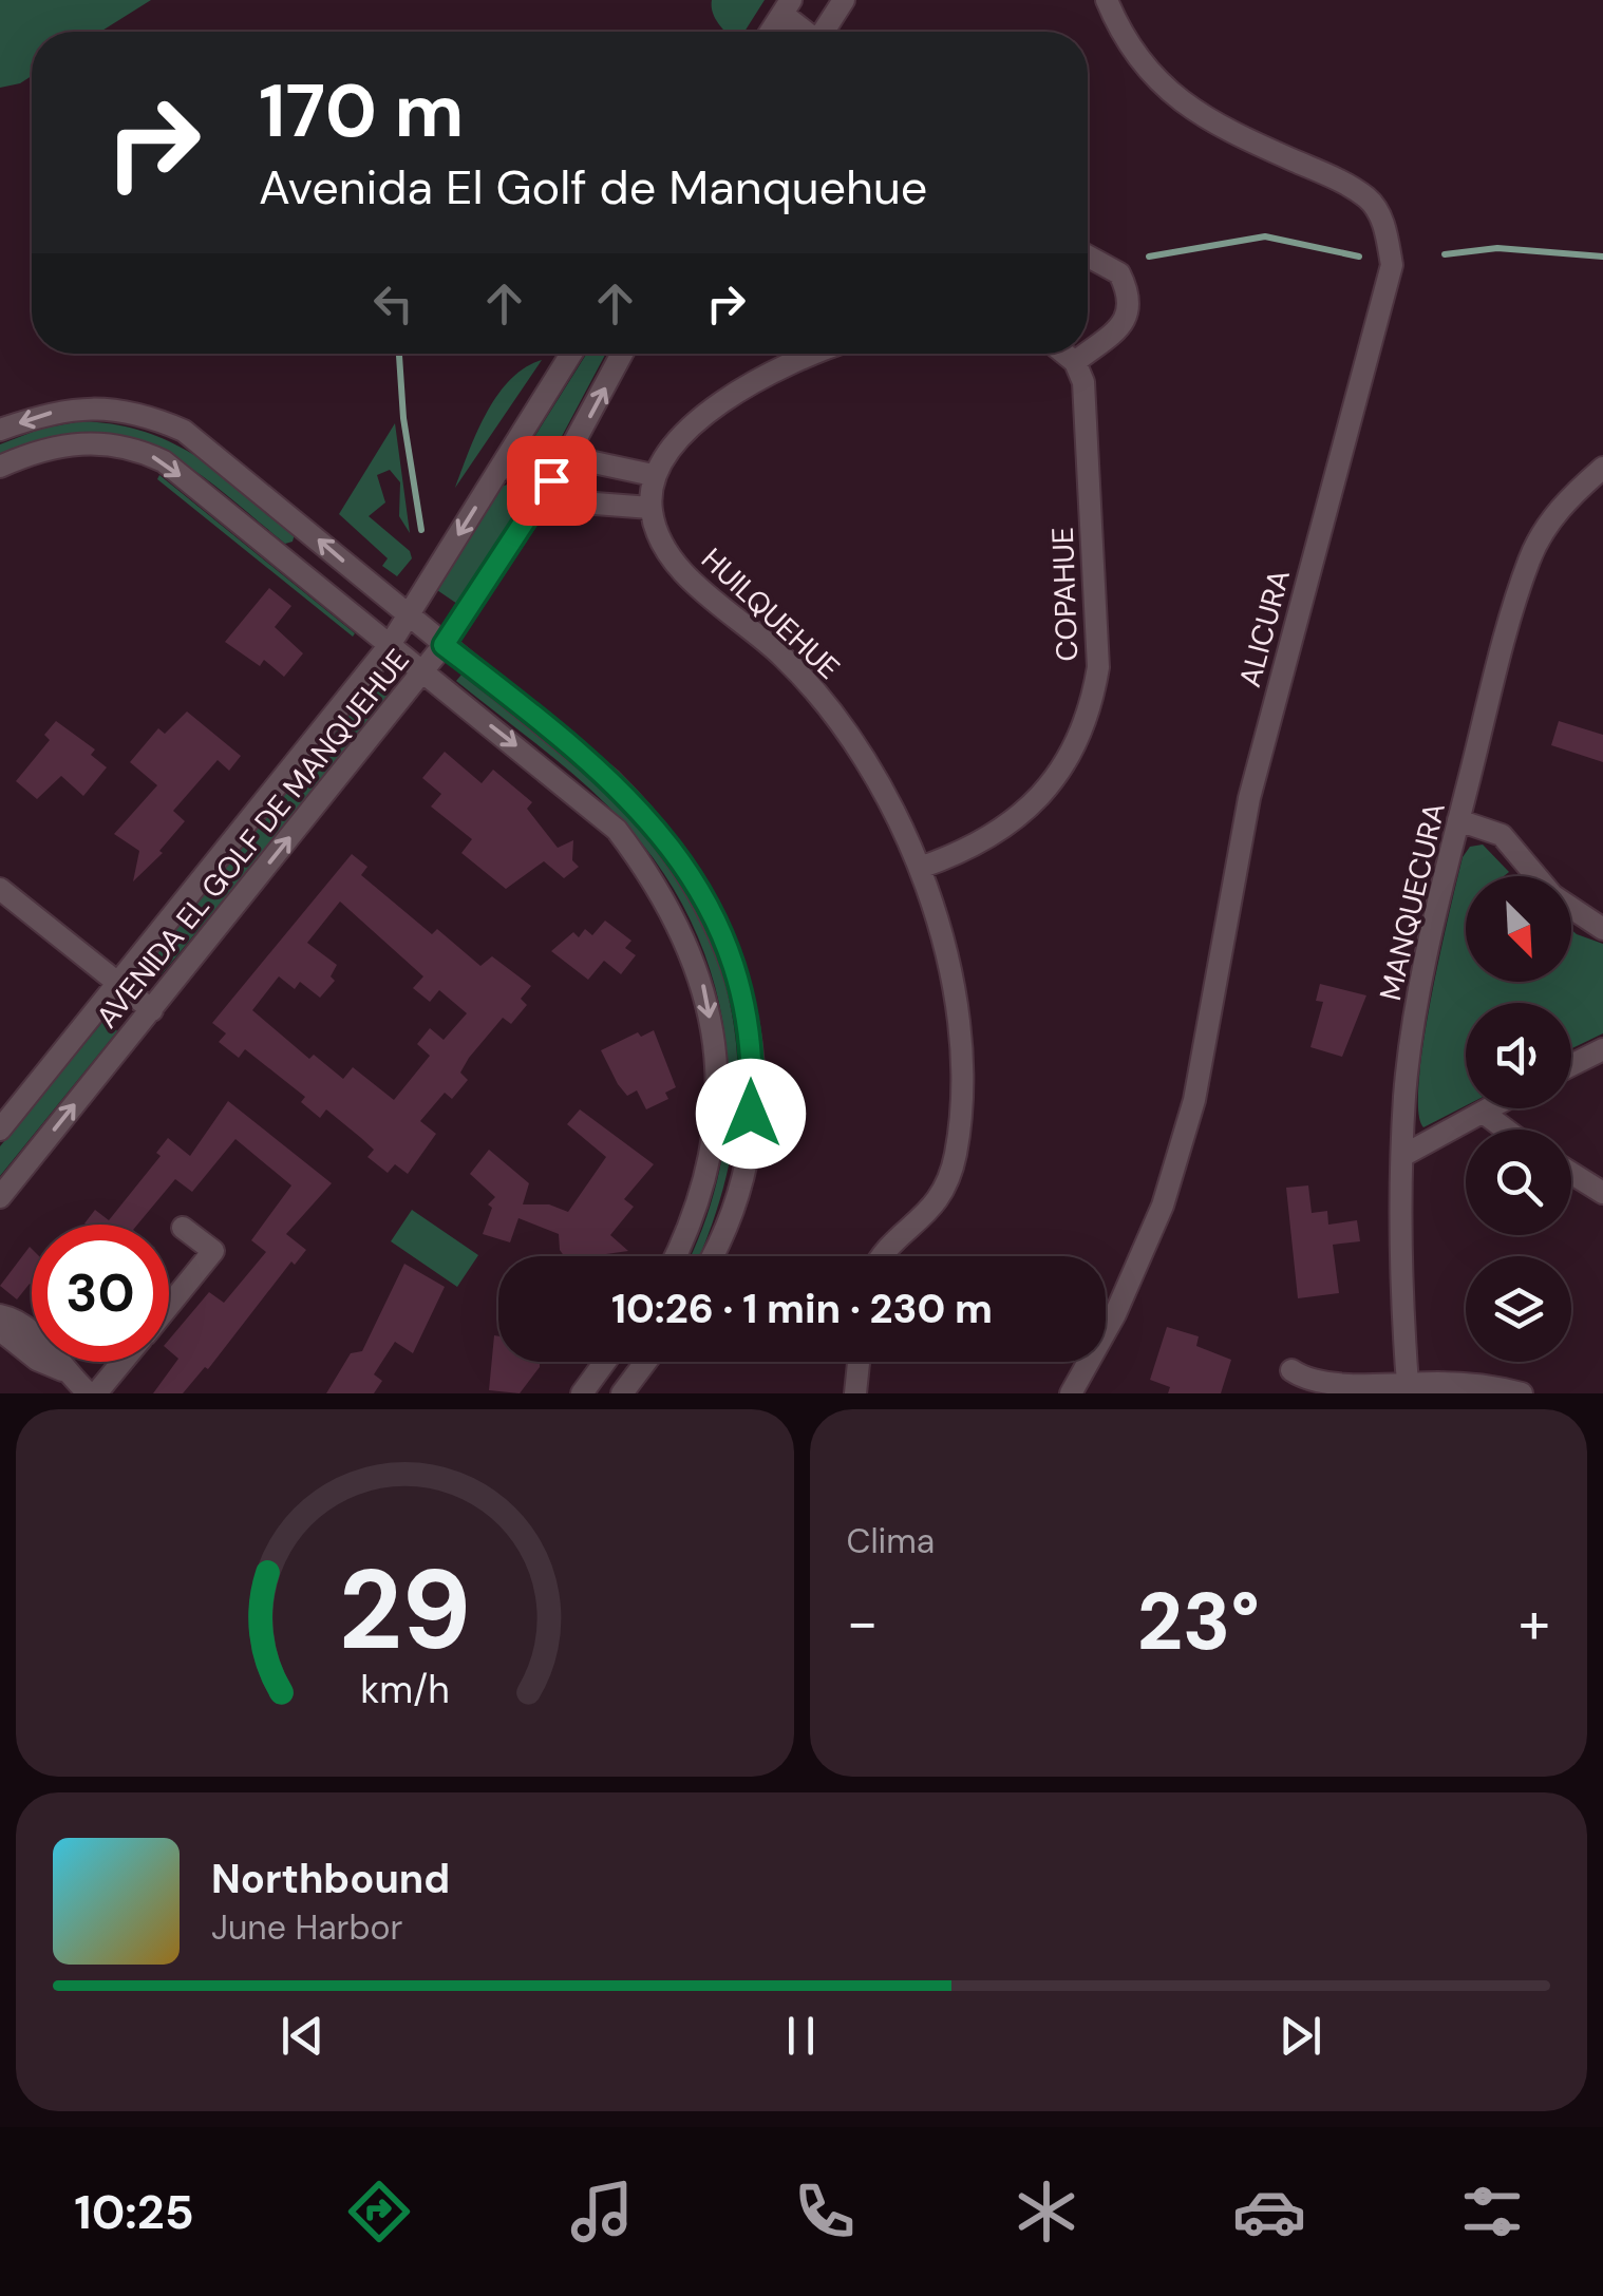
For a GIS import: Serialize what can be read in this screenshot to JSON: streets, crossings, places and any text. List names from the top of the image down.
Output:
{
  "streets": {
    "street": [
      "COPAHUE",
      "HUILQUEHUE",
      "ALICURA",
      "AVENIDA EL GOLF DE MANQUEHUE",
      "MANQUECURA"
    ]
  },
  "crossings": [
    ["COPAHUE", "HUILQUEHUE"]
  ],
  "north": "bottom right",
  "page": {
    "turn": ["170 m", "Avenida El Golf de Manquehue"],
    "limit": "30",
    "trip": "10:26 · 1 min · 230 m",
    "tile": "Clima",
    "heat": ["−", "23°", "+"],
    "song": ["Northbound", "June Harbor"],
    "tabs": "10:25",
    "gauge": ["29", "km/h"]
  }
}
